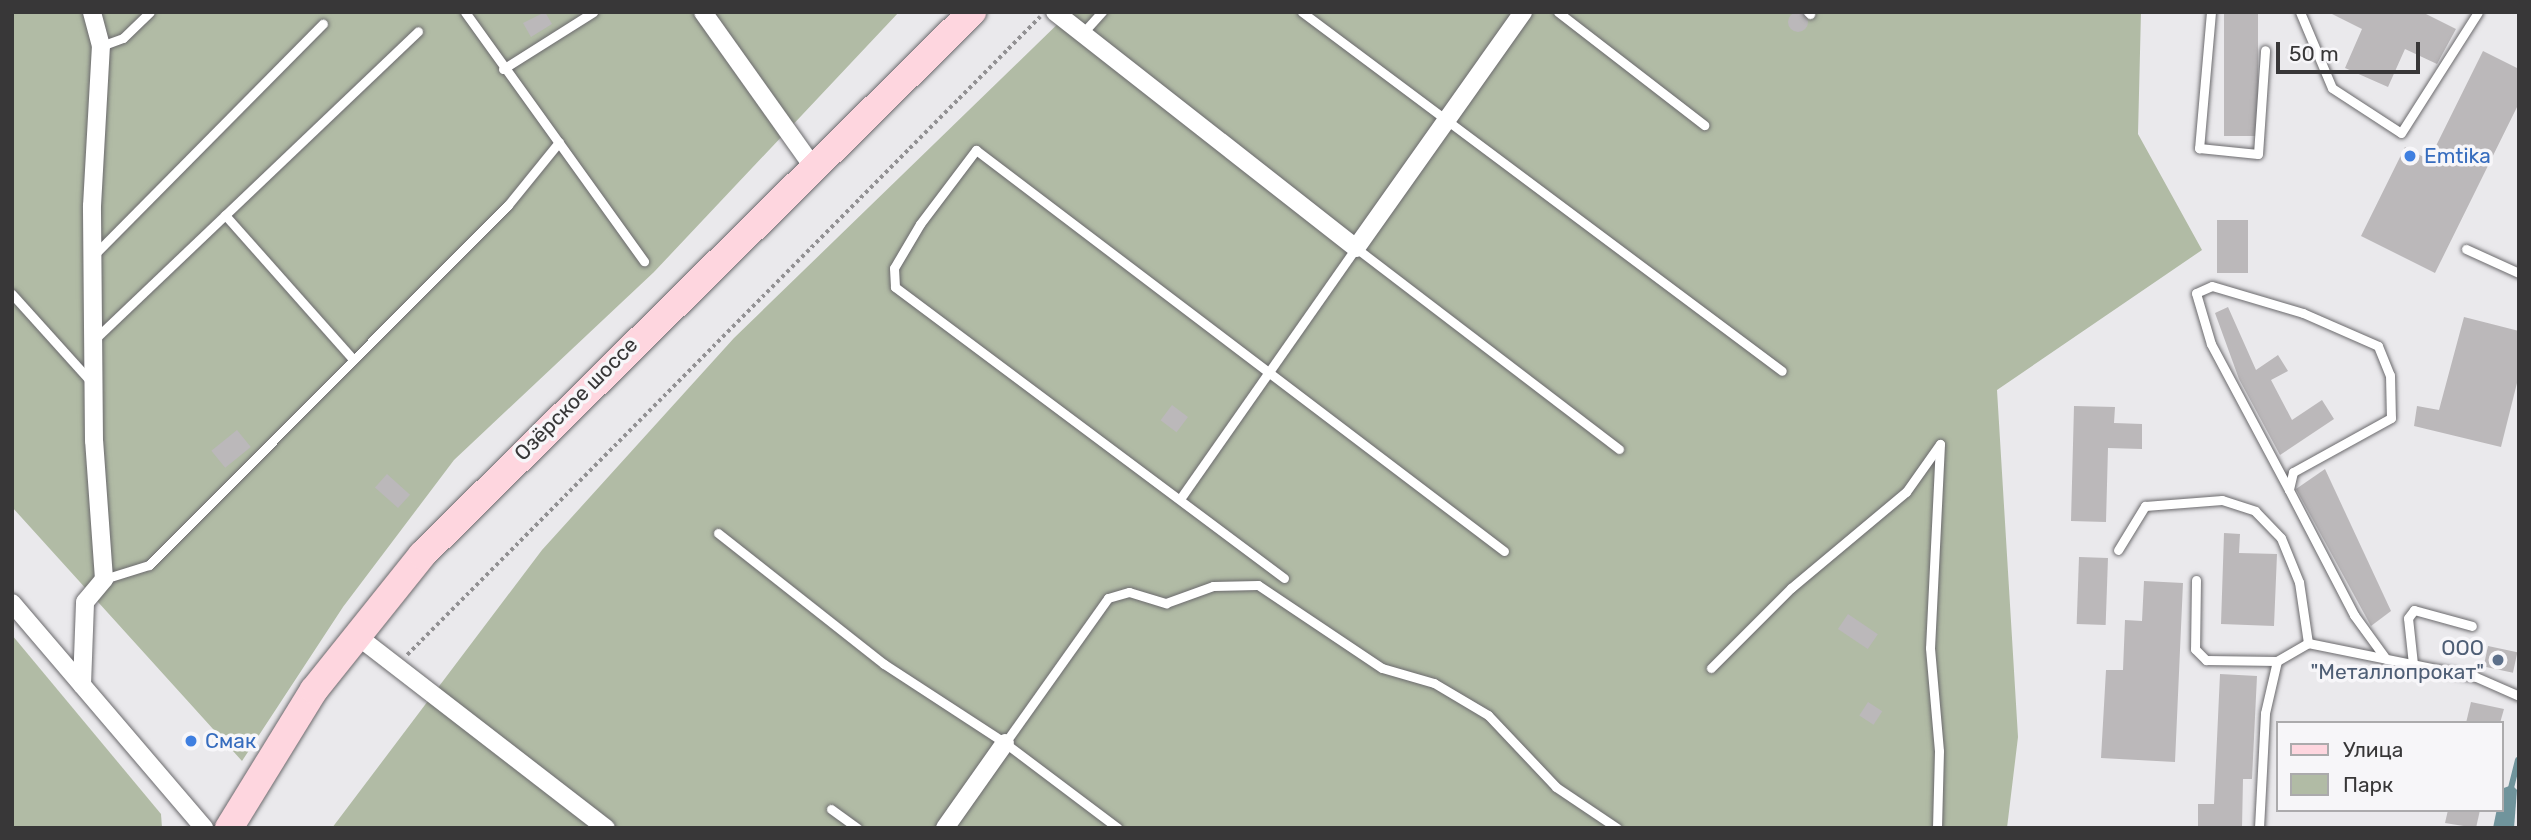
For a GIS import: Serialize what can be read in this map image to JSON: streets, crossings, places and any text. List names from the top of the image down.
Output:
{
  "streets": {
    "main road": ["Озёрское шоссе"]
  },
  "places": ["Emtika", "ООО \"Металлопрокат\"", "Смак"],
  "legend": ["Улица", "Парк"],
  "scale_bar": "50 m"
}
